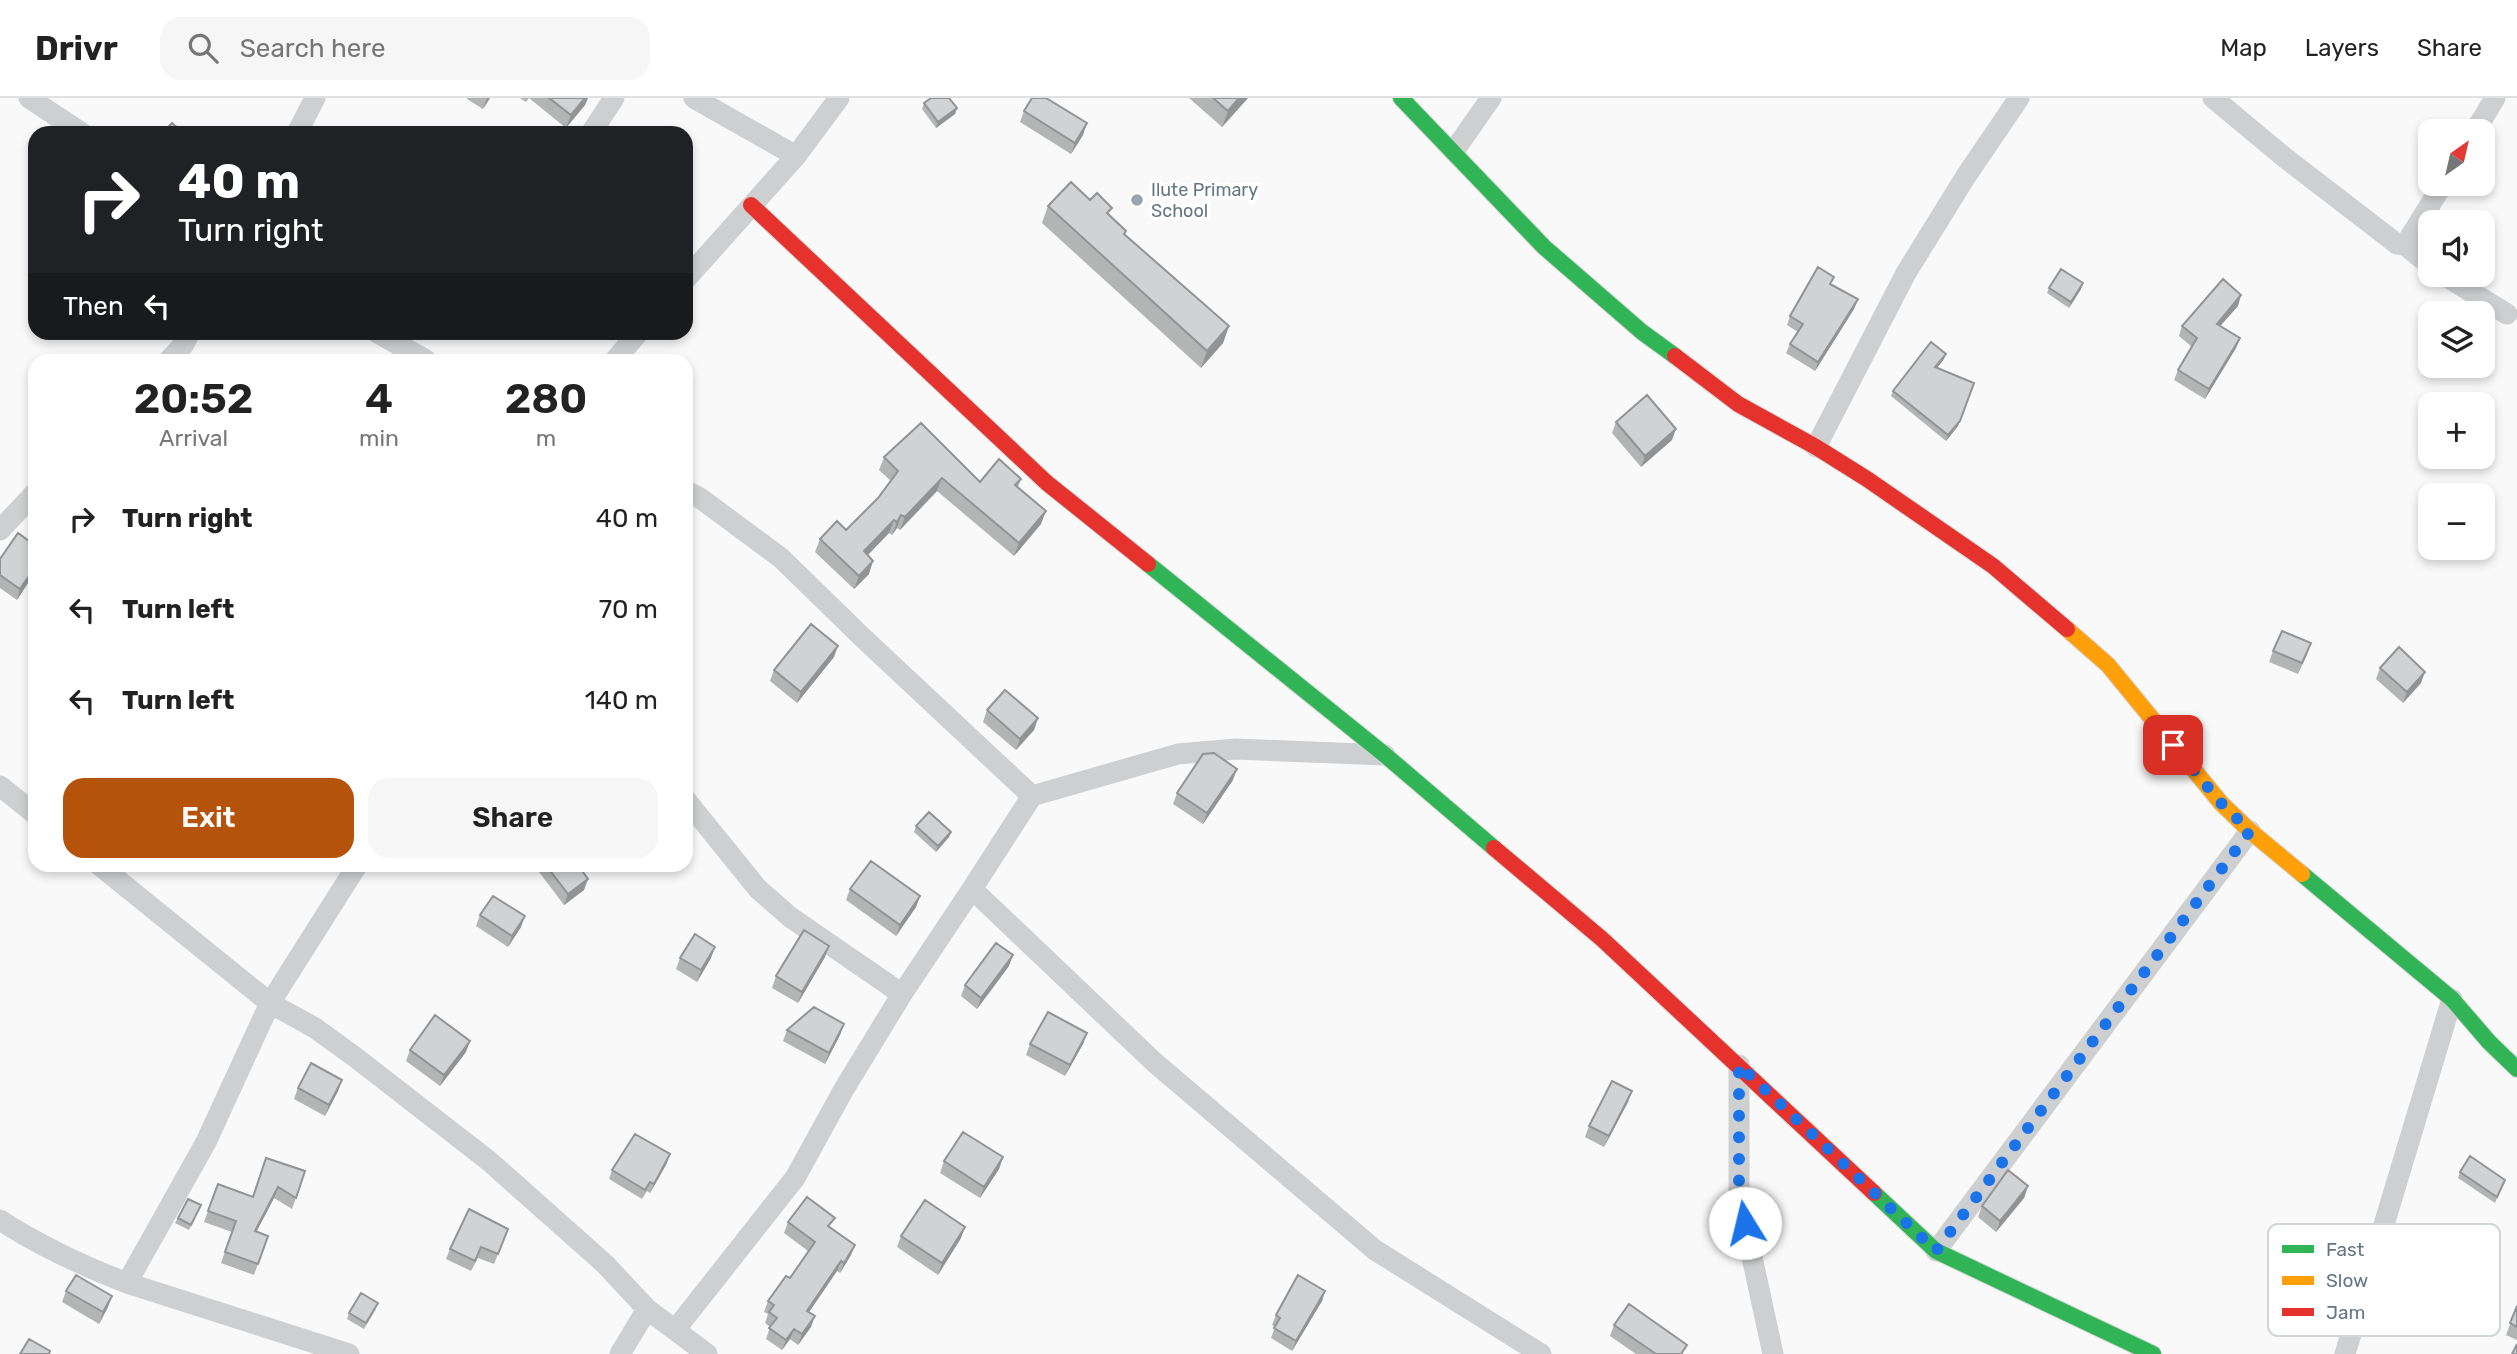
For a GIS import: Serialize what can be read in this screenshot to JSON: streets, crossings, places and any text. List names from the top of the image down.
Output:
{
  "places": ["Ilute Primary School"],
  "legend": ["Fast", "Slow", "Jam"],
  "north": "top right",
  "page": {
    "header": "Drivr",
    "search": "Search here",
    "nav": ["Map", "Layers", "Share"],
    "map_buttons": ["+", "−"],
    "turn": ["40 m", "Turn right"],
    "then": "Then",
    "eta": [
      "20:52",
      "Arrival",
      "4",
      "min",
      "280",
      "m"
    ],
    "list": [
      {
        "name": "Turn right",
        "value": "40 m"
      },
      {
        "name": "Turn left",
        "value": "70 m"
      },
      {
        "name": "Turn left",
        "value": "140 m"
      }
    ],
    "buttons": ["Exit", "Share"]
  }
}
